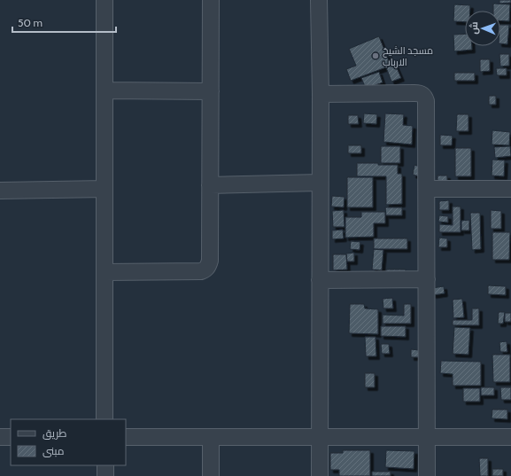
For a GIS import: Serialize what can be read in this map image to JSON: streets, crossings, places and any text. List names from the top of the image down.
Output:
{
  "places": ["مسجد الشيخ الارباب"],
  "legend": ["طريق", "مبنى"],
  "scale_bar": "50 m",
  "north": "left"
}
